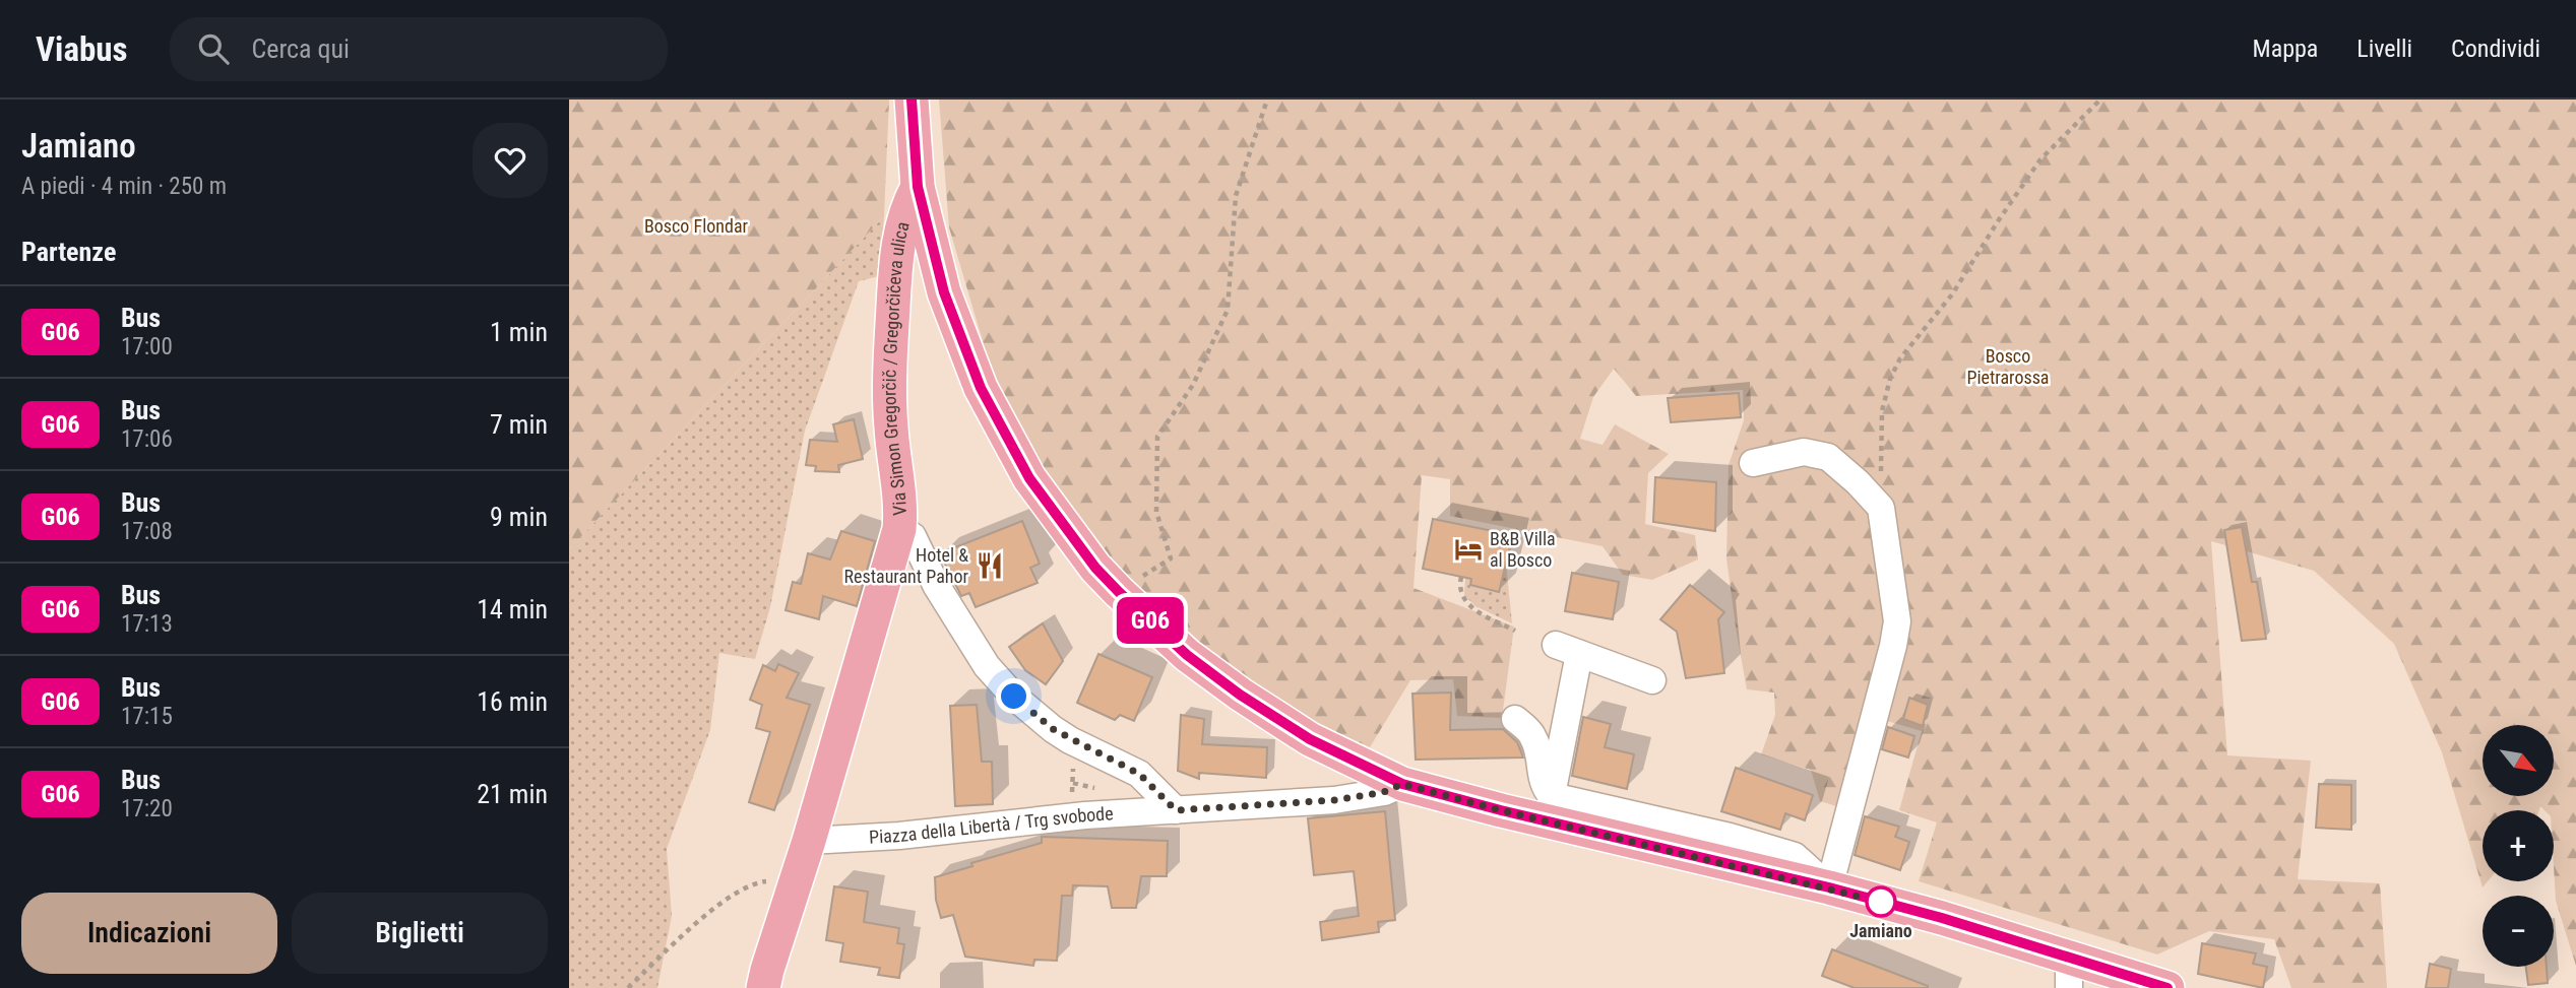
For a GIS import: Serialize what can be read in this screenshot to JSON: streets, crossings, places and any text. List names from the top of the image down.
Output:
{
  "streets": {
    "main road": ["Via Simon Gregorčič / Gregorčičeva ulica"],
    "street": ["Piazza della Libertà / Trg svobode"]
  },
  "crossings": [
    ["Via Simon Gregorčič / Gregorčičeva ulica", "Piazza della Libertà / Trg svobode"]
  ],
  "parks": ["Bosco Flondar", "Bosco Pietrarossa"],
  "places": {
    "hotel": ["B&B Villa al Bosco"],
    "restaurant": ["Hotel & Restaurant Pahor"],
    "other": ["Jamiano"]
  },
  "lines": ["bus line G06"],
  "north": "bottom right",
  "page": {
    "header": "Viabus",
    "search": "Cerca qui",
    "nav": ["Mappa", "Livelli", "Condividi"],
    "heading": [
      ["Jamiano", "A piedi · 4 min · 250 m"],
      "Partenze"
    ],
    "on_map": "G06",
    "list": [
      {
        "mark": "G06",
        "name": "Bus",
        "note": "17:00",
        "value": "1 min"
      },
      {
        "mark": "G06",
        "name": "Bus",
        "note": "17:06",
        "value": "7 min"
      },
      {
        "mark": "G06",
        "name": "Bus",
        "note": "17:08",
        "value": "9 min"
      },
      {
        "mark": "G06",
        "name": "Bus",
        "note": "17:13",
        "value": "14 min"
      },
      {
        "mark": "G06",
        "name": "Bus",
        "note": "17:15",
        "value": "16 min"
      },
      {
        "mark": "G06",
        "name": "Bus",
        "note": "17:20",
        "value": "21 min"
      }
    ],
    "map_buttons": ["+", "−"],
    "buttons": ["Indicazioni", "Biglietti"]
  }
}
